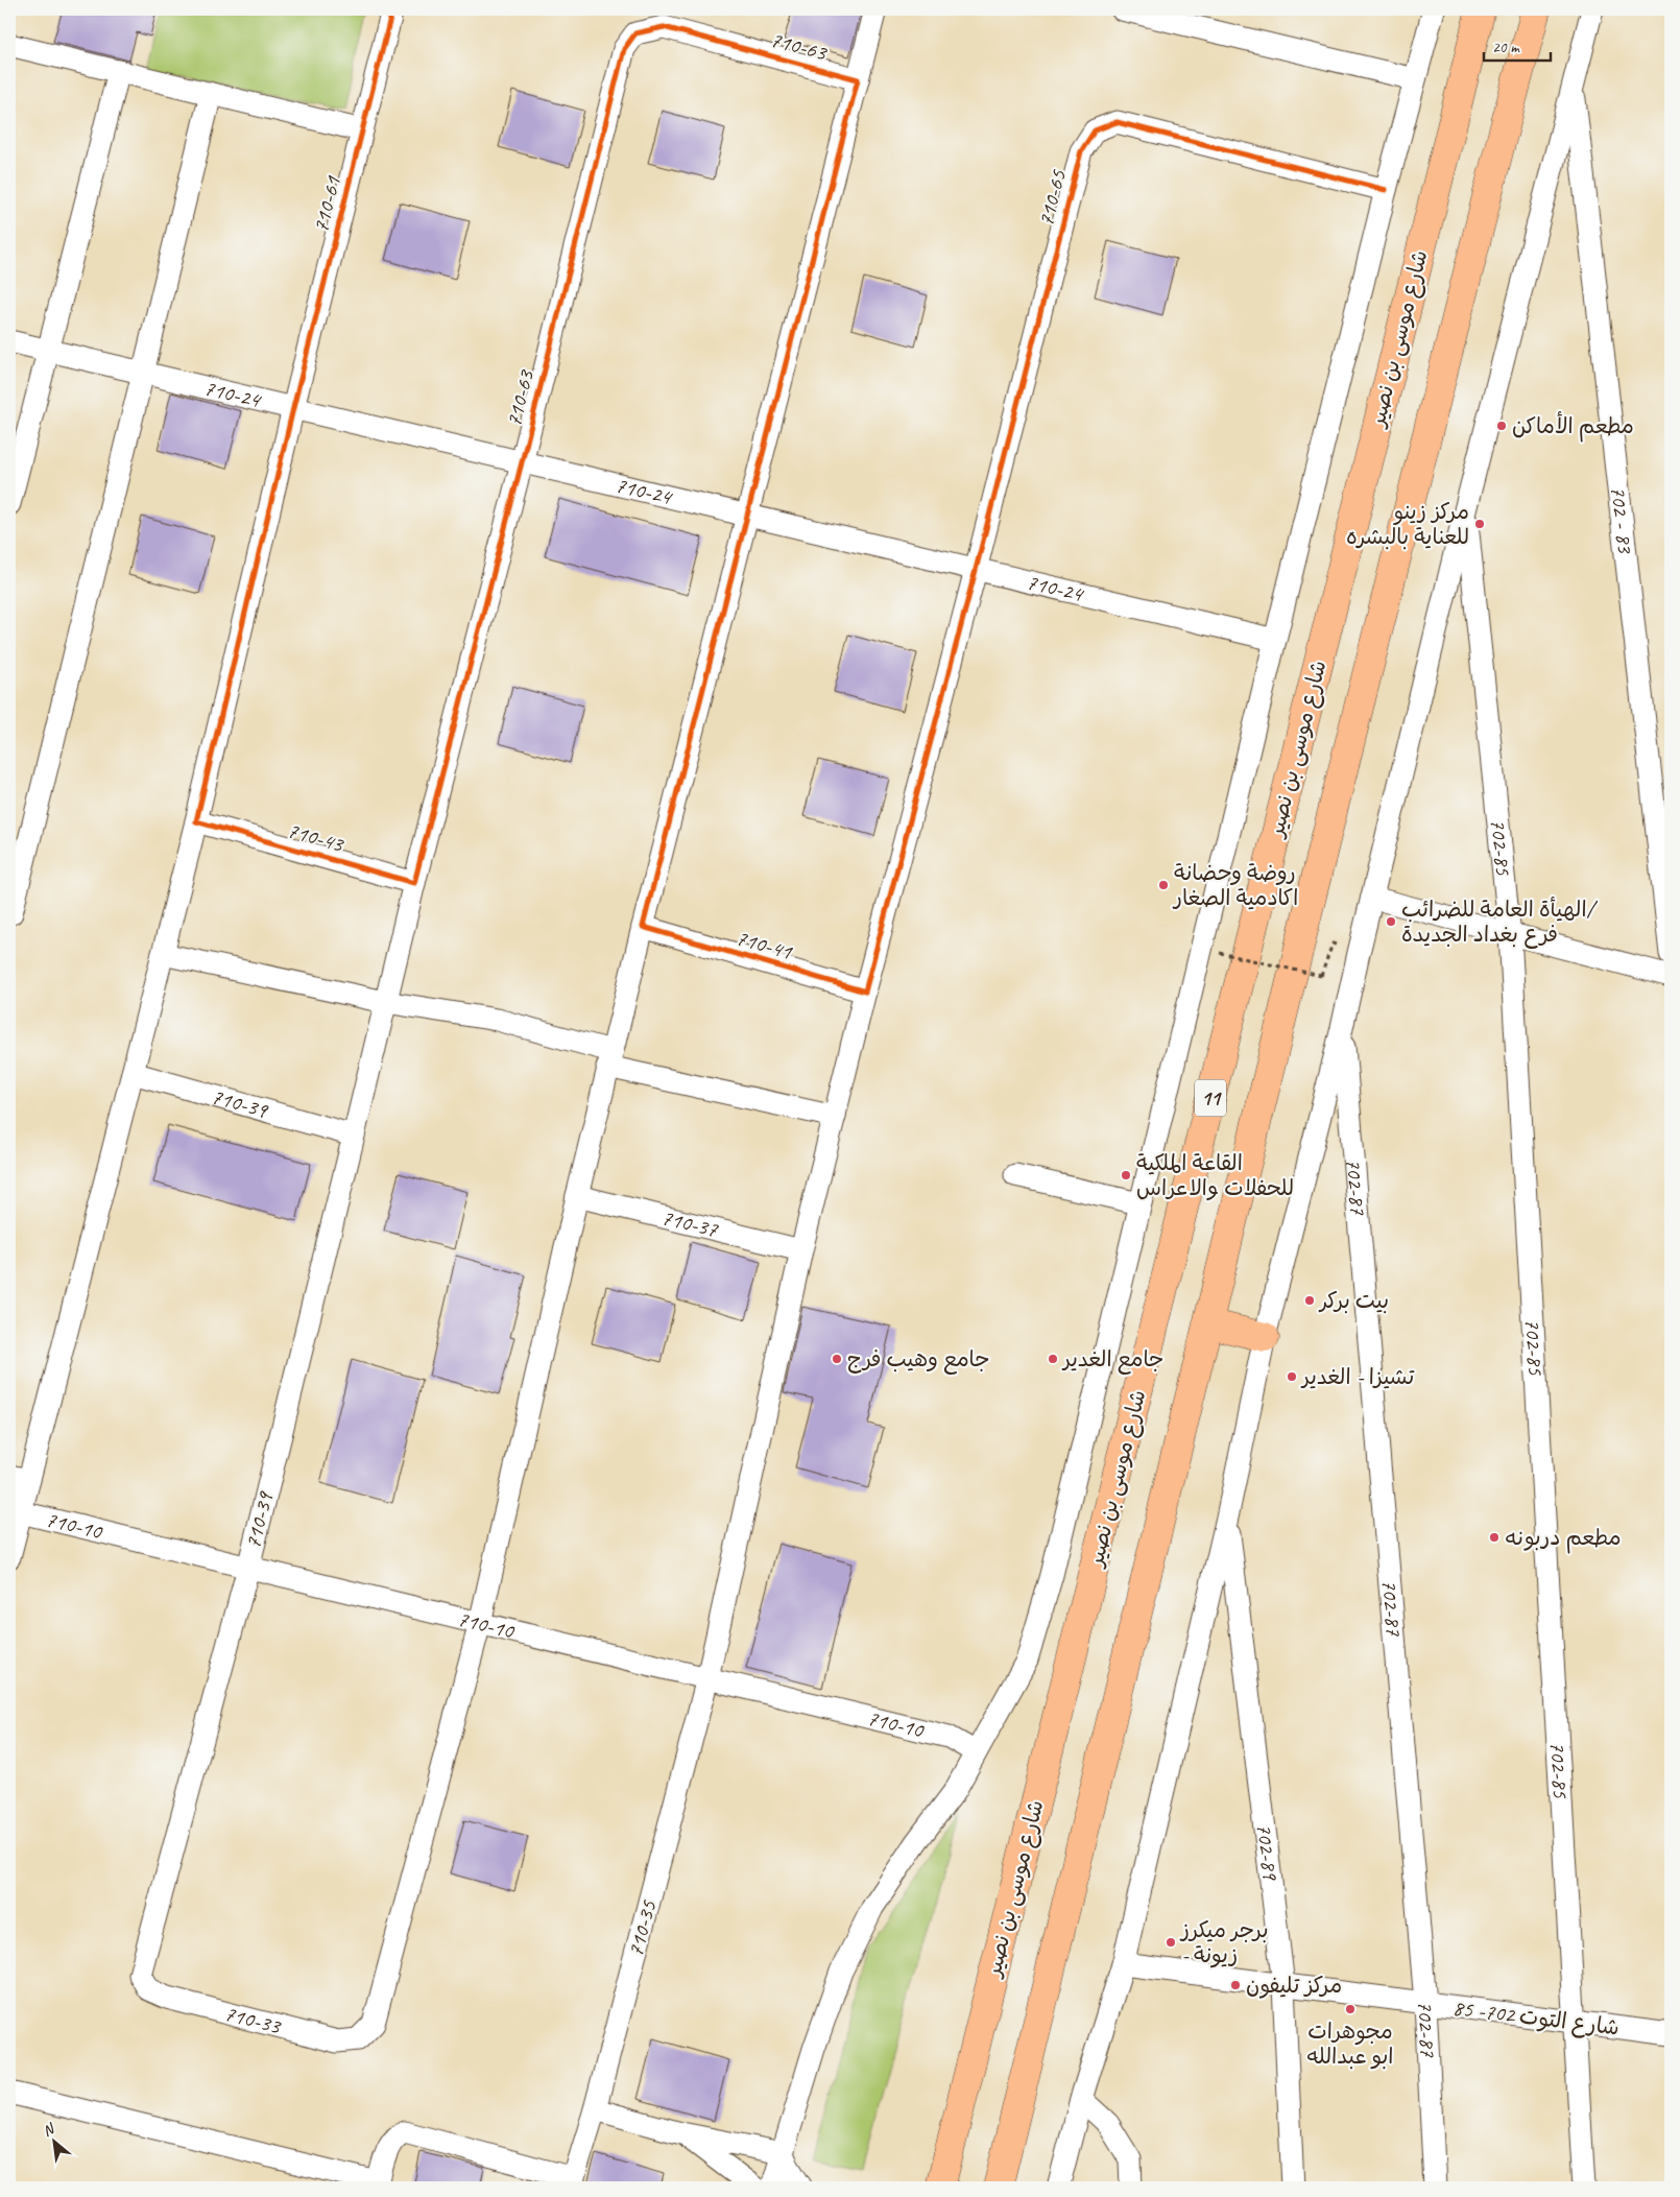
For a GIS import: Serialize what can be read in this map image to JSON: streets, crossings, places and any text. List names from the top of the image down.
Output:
{
  "streets": {
    "main road": ["شارع موسى بن نصير", "11"],
    "street": [
      "710-63",
      "710-65",
      "710-61",
      "710-24",
      "702 - 83",
      "710-43",
      "702-85",
      "710-41",
      "710-39",
      "702-87",
      "710-37",
      "710-10",
      "702-89",
      "710-35",
      "شارع التوت 702- 85",
      "710-33"
    ]
  },
  "crossings": [
    ["710-63", "710-24"],
    ["710-65", "710-24"],
    ["710-61", "710-24"],
    ["702-85", "شارع التوت 702- 85"],
    ["710-39", "710-10"],
    ["710-39", "710-33"],
    ["702-87", "شارع التوت 702- 85"],
    ["710-10", "710-35"],
    ["710-10", "710-33"],
    ["702-89", "شارع التوت 702- 85"]
  ],
  "places": [
    "مطعم الأماكن",
    "مركز زينو للعناية بالبشره",
    "روضة وحضانة اكادمية الصغار",
    "الهيأة العامة للضرائب/ فرع بغداد الجديدة",
    "القاعة الملكية للحفلات والاعراس",
    "بيت بركر",
    "جامع وهيب فرج",
    "جامع الغدير",
    "تشيزا - الغدير",
    "مطعم دربونه",
    "برجر ميكرز - زيونة",
    "مركز تليفون",
    "مجوهرات ابو عبدالله"
  ],
  "scale_bar": "20 m",
  "north": "top left"
}
